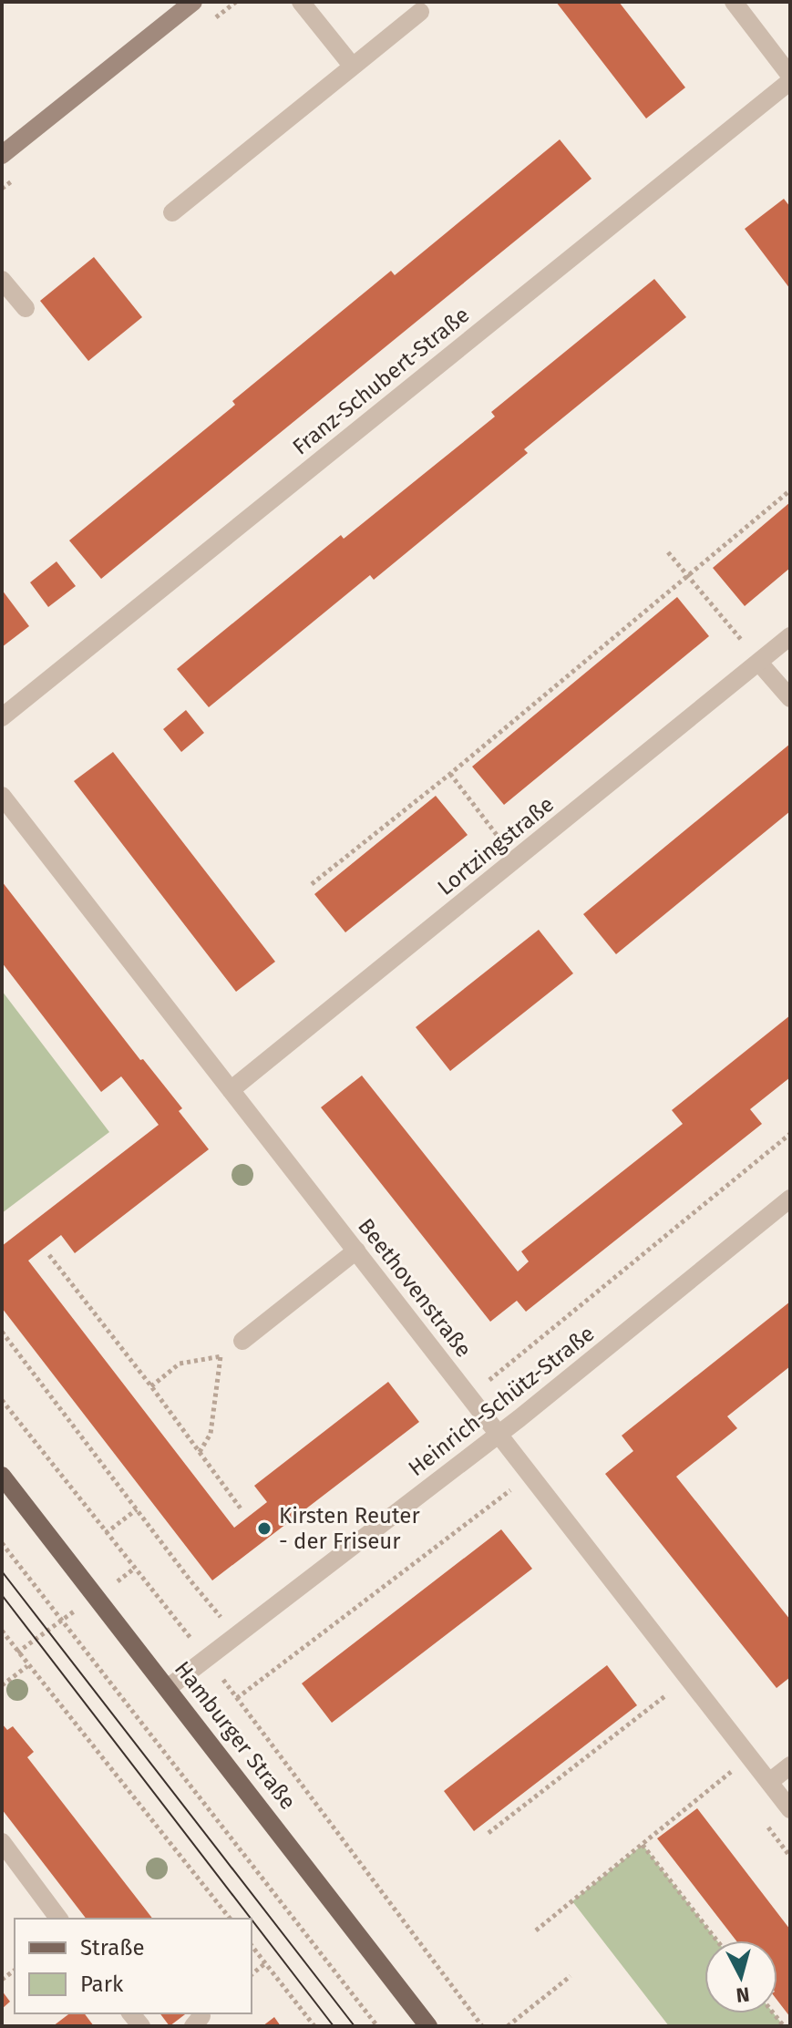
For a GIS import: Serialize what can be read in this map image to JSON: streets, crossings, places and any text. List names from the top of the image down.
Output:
{
  "streets": {
    "main road": ["Hamburger Straße"],
    "street": [
      "Franz-Schubert-Straße",
      "Lortzingstraße",
      "Beethovenstraße",
      "Heinrich-Schütz-Straße"
    ]
  },
  "crossings": [
    ["Lortzingstraße", "Beethovenstraße"],
    ["Beethovenstraße", "Heinrich-Schütz-Straße"],
    ["Heinrich-Schütz-Straße", "Hamburger Straße"]
  ],
  "places": ["Kirsten Reuter - der Friseur"],
  "legend": ["Straße", "Park"],
  "north": "bottom"
}
